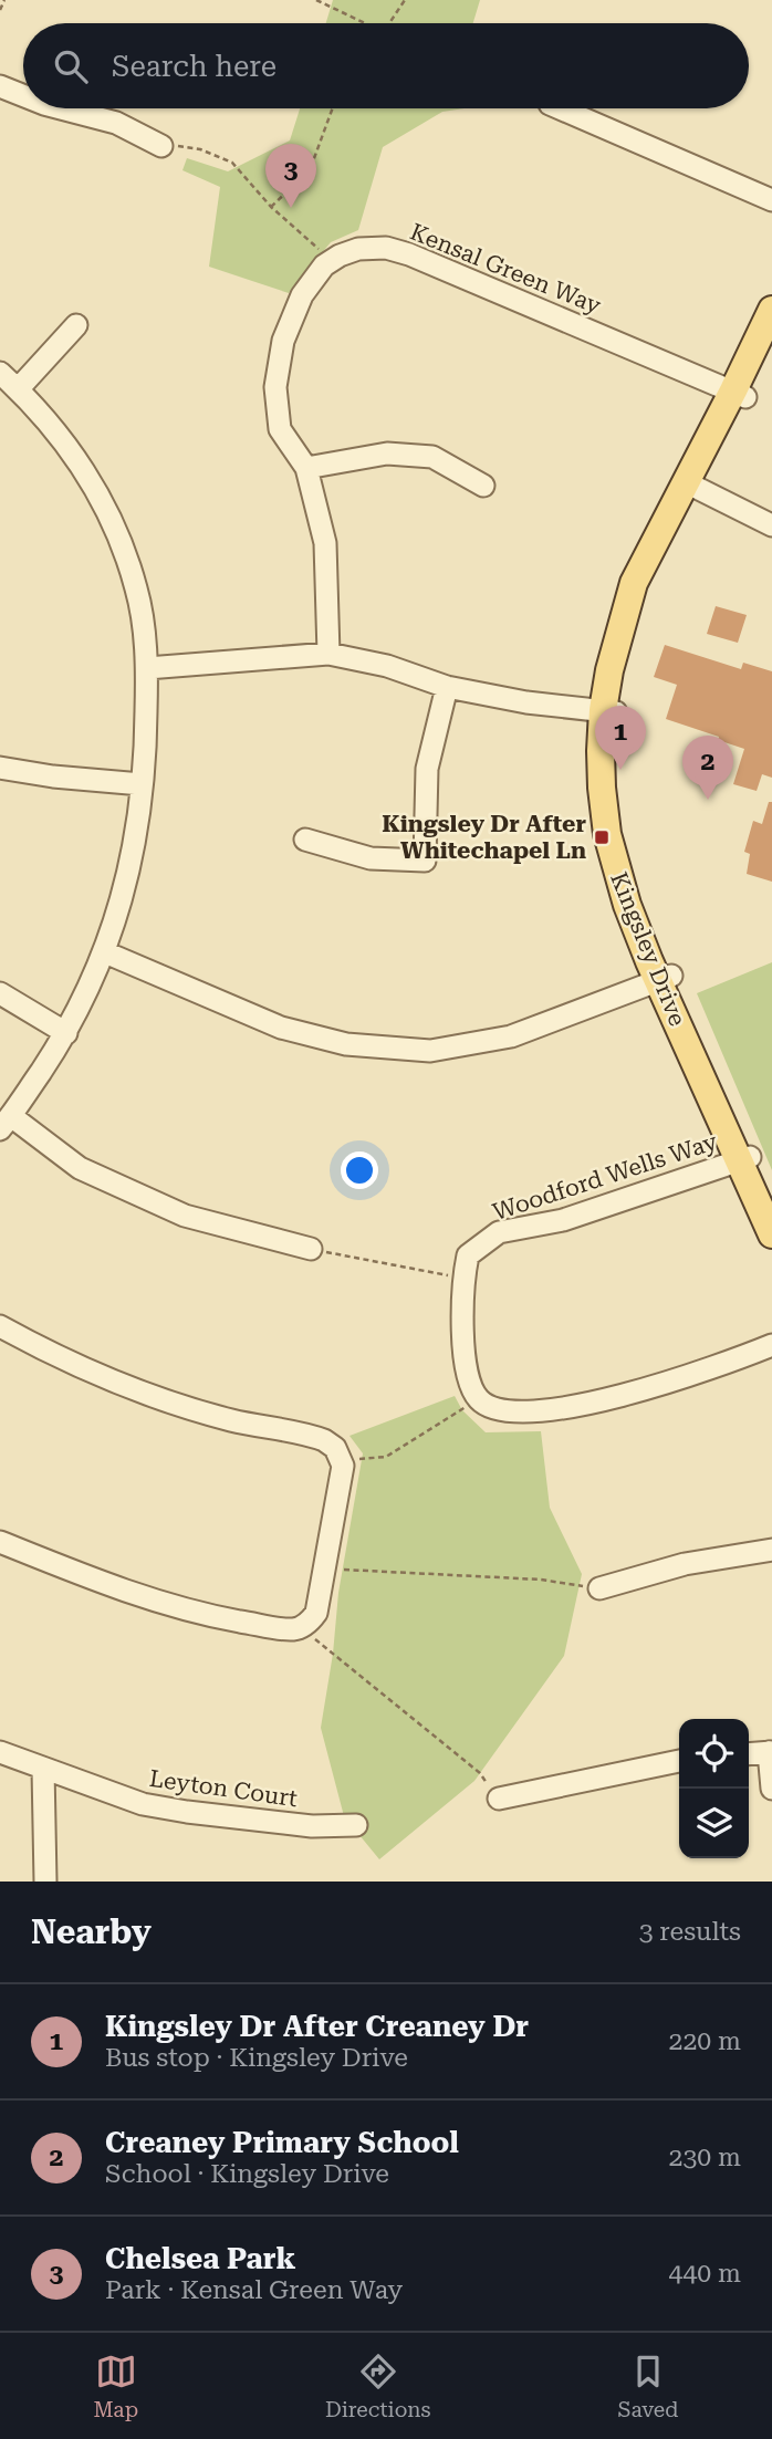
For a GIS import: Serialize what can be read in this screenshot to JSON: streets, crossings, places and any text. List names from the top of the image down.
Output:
{
  "streets": {
    "main road": ["Kingsley Drive"],
    "street": ["Kensal Green Way", "Woodford Wells Way", "Leyton Court"]
  },
  "crossings": [
    ["Kensal Green Way", "Kingsley Drive"],
    ["Kingsley Drive", "Woodford Wells Way"]
  ],
  "places": {
    "transit": ["Kingsley Dr After Whitechapel Ln"]
  },
  "page": {
    "search": "Search here",
    "pins": ["3", "1", "2"],
    "heading": ["Nearby", "3 results"],
    "list": [
      {
        "mark": "1",
        "name": "Kingsley Dr After Creaney Dr",
        "note": "Bus stop · Kingsley Drive",
        "value": "220 m"
      },
      {
        "mark": "2",
        "name": "Creaney Primary School",
        "note": "School · Kingsley Drive",
        "value": "230 m"
      },
      {
        "mark": "3",
        "name": "Chelsea Park",
        "note": "Park · Kensal Green Way",
        "value": "440 m"
      }
    ],
    "nav": ["Map", "Directions", "Saved"]
  }
}
